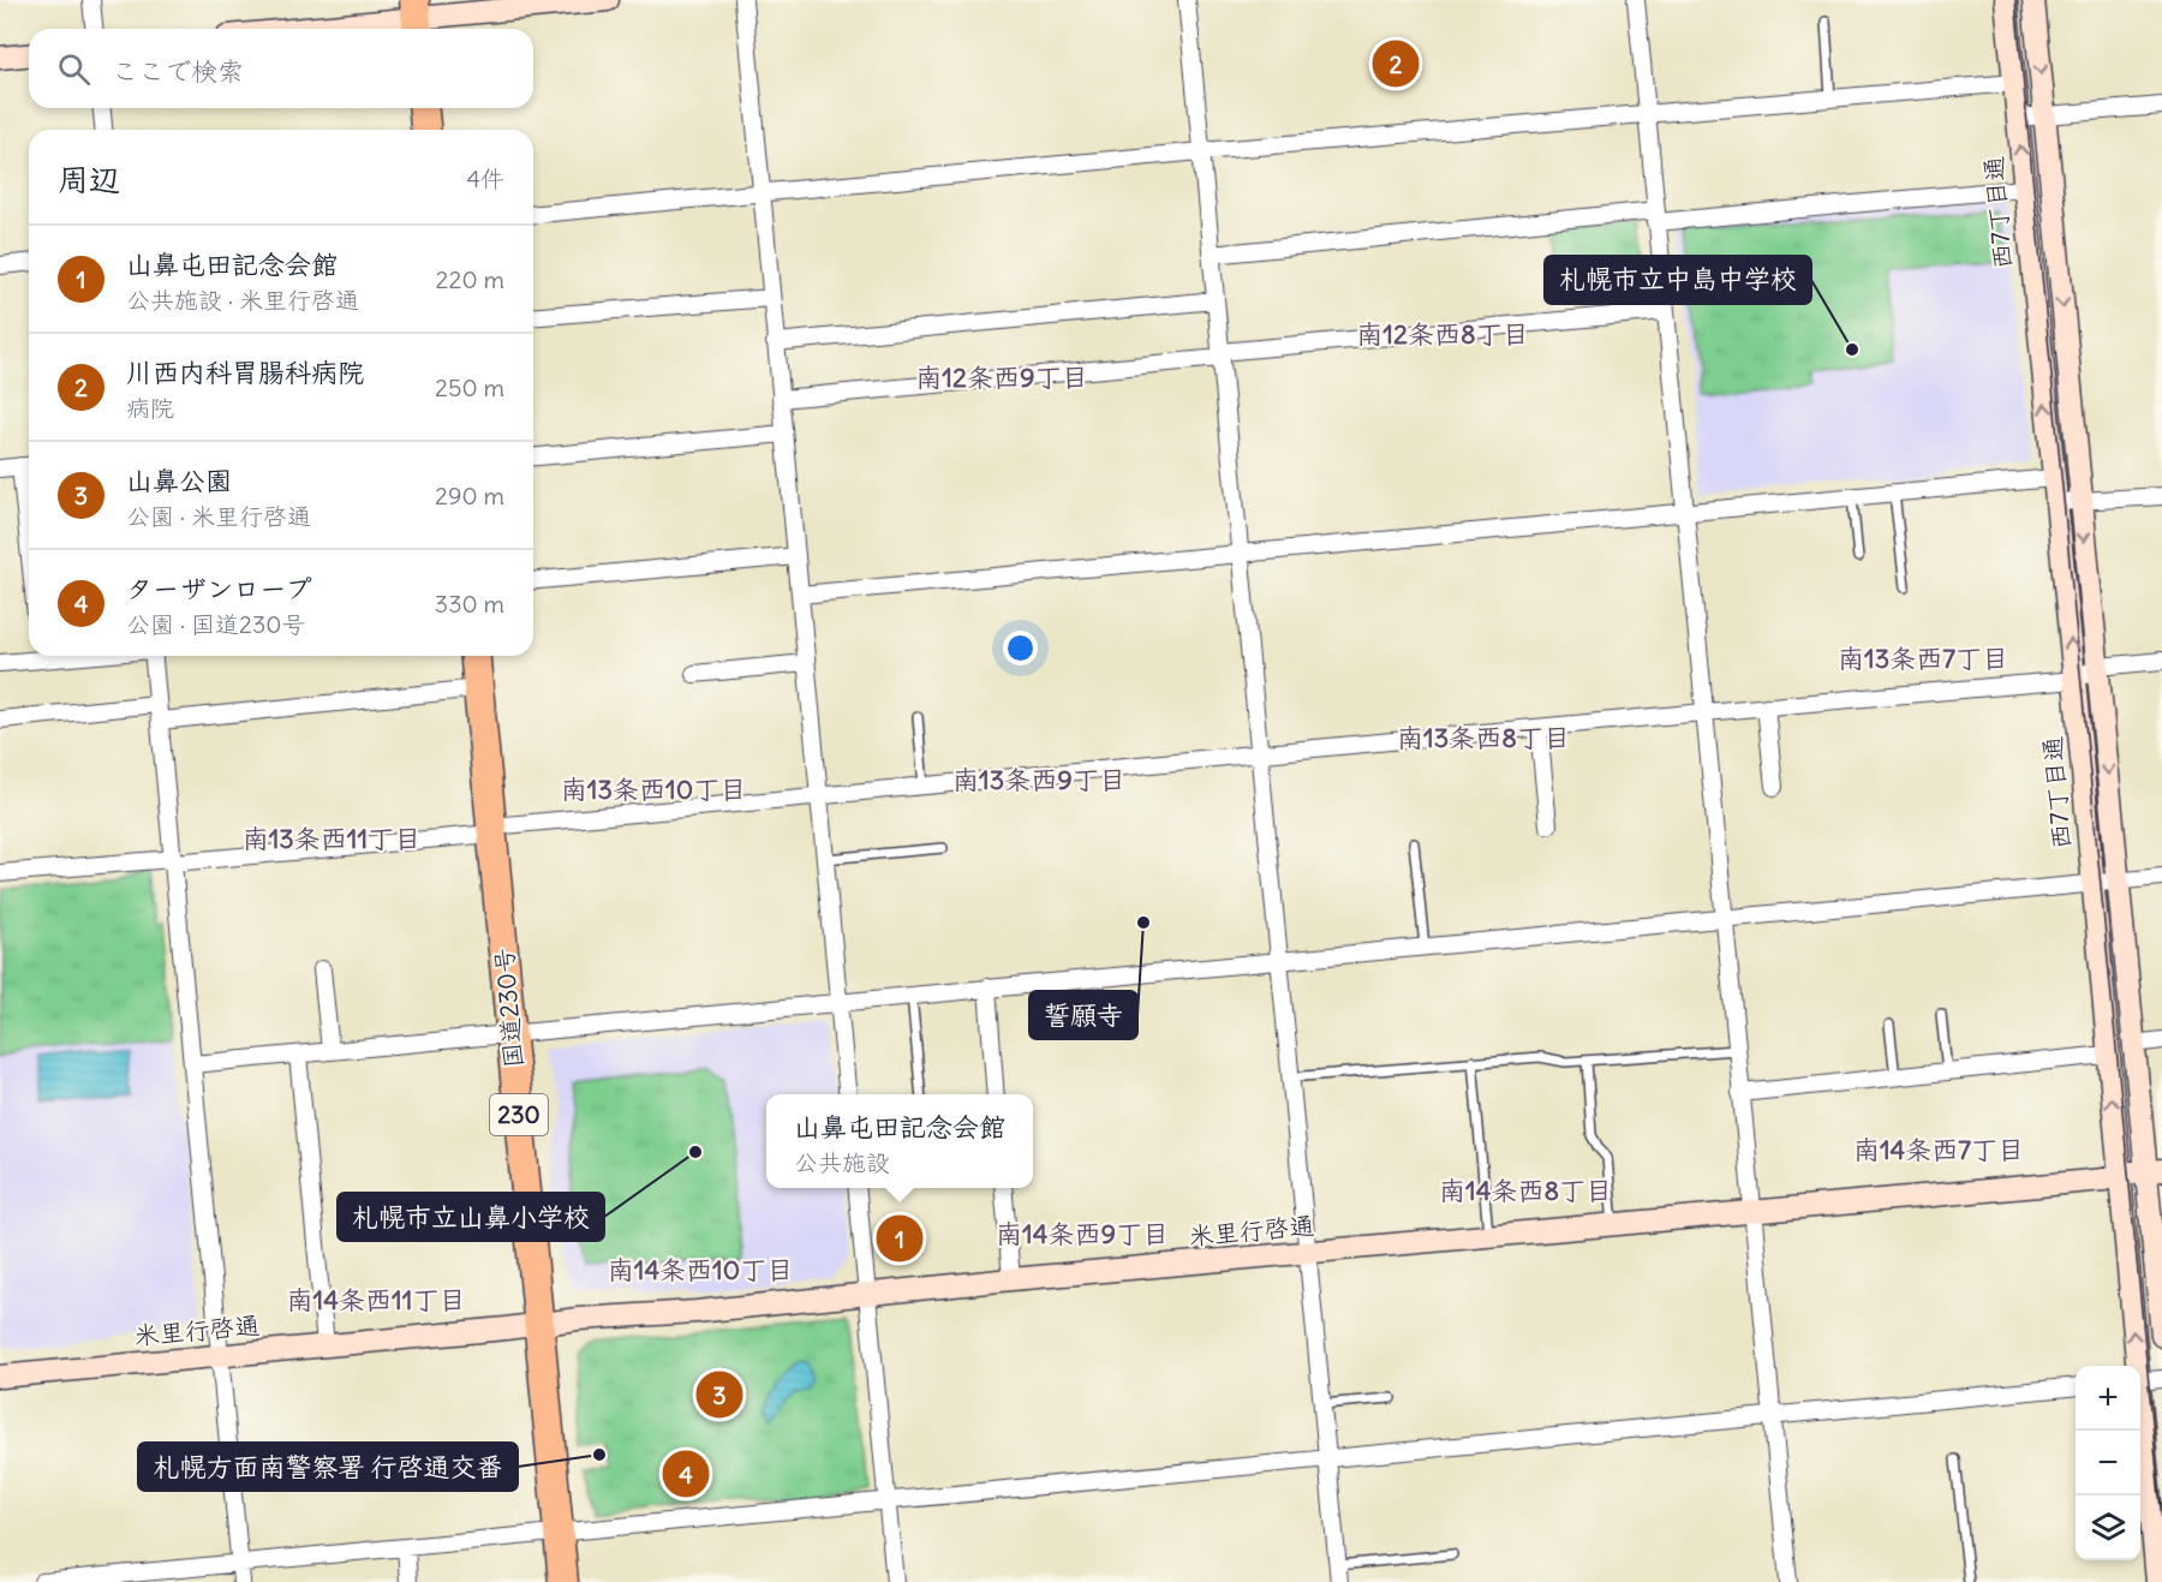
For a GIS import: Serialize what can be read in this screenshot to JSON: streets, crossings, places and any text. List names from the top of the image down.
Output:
{
  "streets": {
    "highway": ["国道230号", "230"],
    "street": ["西7丁目通", "米里行啓通"]
  },
  "crossings": [
    ["西7丁目通", "米里行啓通"],
    ["国道230号", "米里行啓通"]
  ],
  "districts": [
    "南12条西8丁目",
    "南12条西9丁目",
    "南13条西7丁目",
    "南13条西8丁目",
    "南13条西9丁目",
    "南13条西10丁目",
    "南13条西11丁目",
    "南14条西7丁目",
    "南14条西8丁目",
    "南14条西9丁目",
    "南14条西10丁目",
    "南14条西11丁目"
  ],
  "places": [
    "札幌市立中島中学校",
    "誓願寺",
    "札幌市立山鼻小学校",
    "札幌方面南警察署 行啓通交番"
  ],
  "page": {
    "search": "ここで検索",
    "pins": [
      "2",
      "1",
      "3",
      "4"
    ],
    "heading": ["周辺", "4件"],
    "list": [
      {
        "mark": "1",
        "name": "山鼻屯田記念会館",
        "note": "公共施設 · 米里行啓通",
        "value": "220 m"
      },
      {
        "mark": "2",
        "name": "川西内科胃腸科病院",
        "note": "病院",
        "value": "250 m"
      },
      {
        "mark": "3",
        "name": "山鼻公園",
        "note": "公園 · 米里行啓通",
        "value": "290 m"
      },
      {
        "mark": "4",
        "name": "ターザンロープ",
        "note": "公園 · 国道230号",
        "value": "330 m"
      }
    ],
    "popup": ["山鼻屯田記念会館", "公共施設"],
    "map_buttons": ["+", "−"]
  }
}
